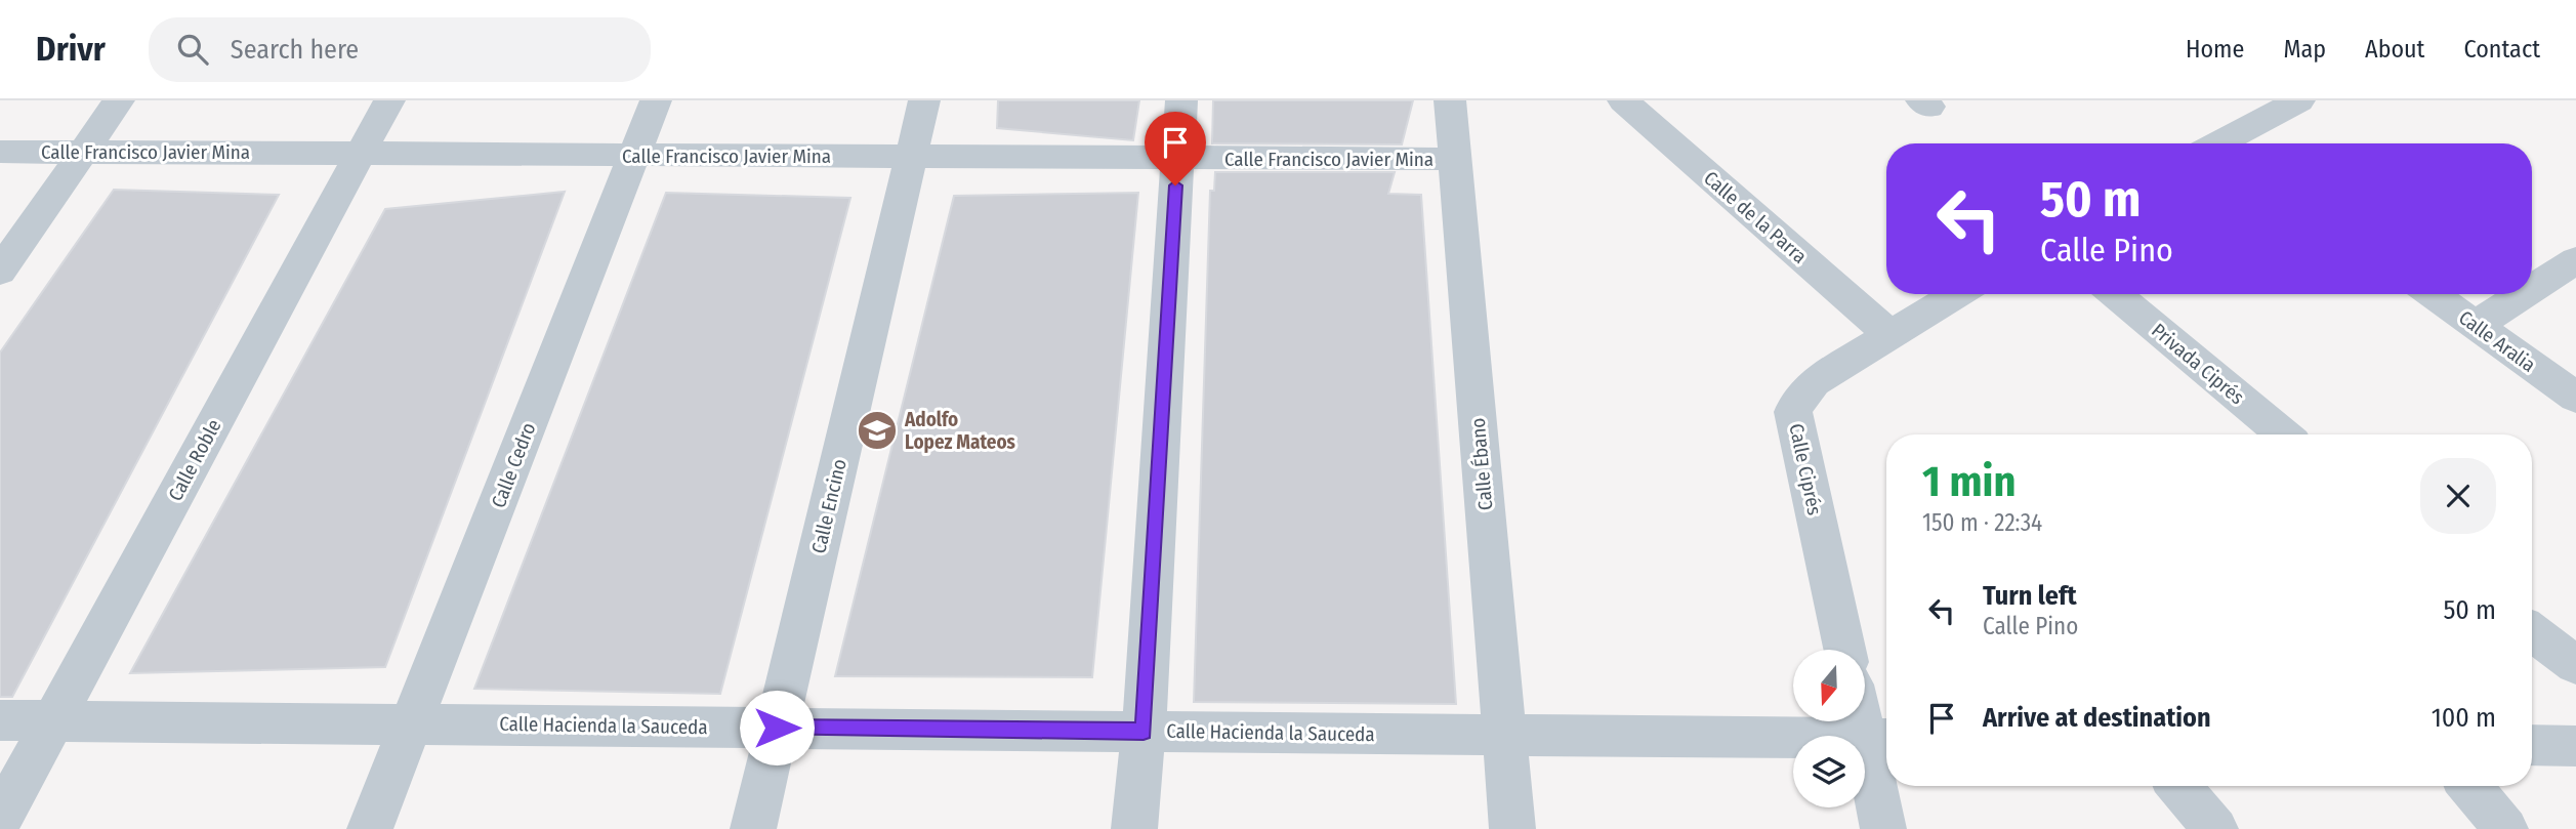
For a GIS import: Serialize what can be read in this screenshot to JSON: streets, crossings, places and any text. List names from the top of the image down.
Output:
{
  "streets": {
    "street": [
      "Calle Francisco Javier Mina",
      "Calle de la Parra",
      "Calle Aralia",
      "Privada Ciprés",
      "Calle Roble",
      "Calle Ébano",
      "Calle Cedro",
      "Calle Ciprés",
      "Calle Encino",
      "Calle Hacienda la Sauceda"
    ]
  },
  "crossings": [
    ["Calle Francisco Javier Mina", "Calle Roble"],
    ["Calle Francisco Javier Mina", "Calle Ébano"],
    ["Calle Francisco Javier Mina", "Calle Cedro"],
    ["Calle Francisco Javier Mina", "Calle Encino"],
    ["Calle de la Parra", "Calle Ciprés"],
    ["Calle Roble", "Calle Hacienda la Sauceda"],
    ["Calle Ébano", "Calle Hacienda la Sauceda"],
    ["Calle Cedro", "Calle Hacienda la Sauceda"],
    ["Calle Encino", "Calle Hacienda la Sauceda"]
  ],
  "places": {
    "school or university": ["Adolfo Lopez Mateos"]
  },
  "north": "bottom",
  "page": {
    "header": "Drivr",
    "search": "Search here",
    "nav": [
      "Home",
      "Map",
      "About",
      "Contact"
    ],
    "turn": ["50 m", "Calle Pino"],
    "heading": ["1 min", "150 m · 22:34"],
    "list": [
      {
        "name": "Turn left",
        "note": "Calle Pino",
        "value": "50 m"
      },
      {
        "name": "Arrive at destination",
        "value": "100 m"
      }
    ]
  }
}
